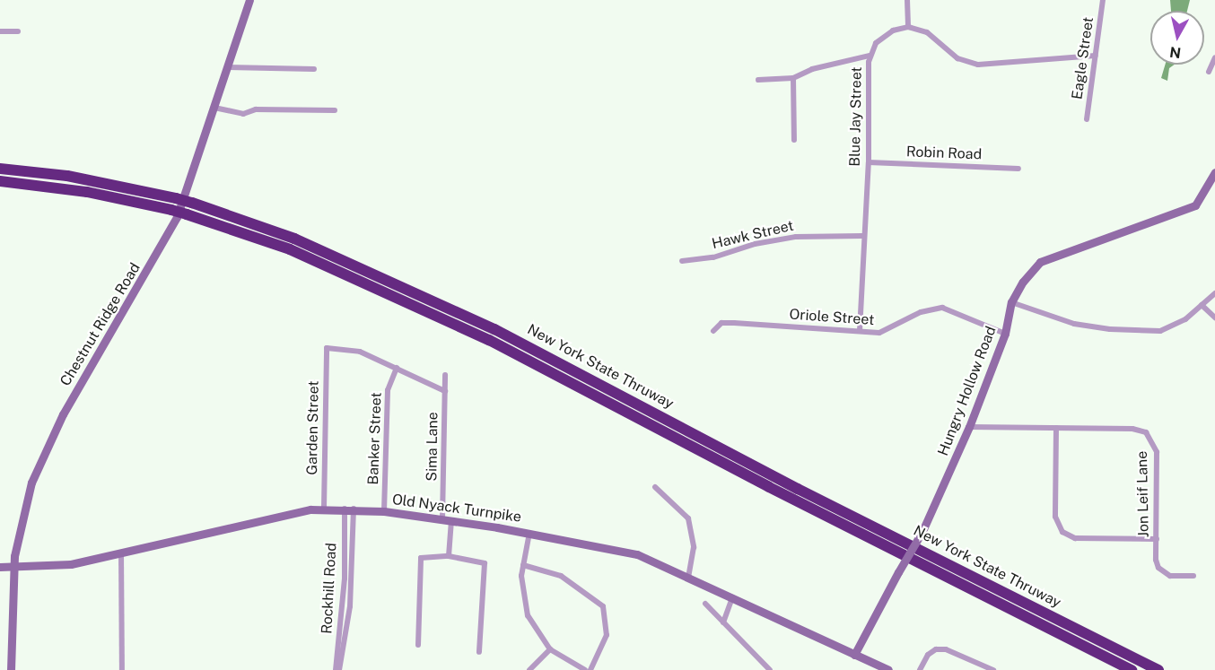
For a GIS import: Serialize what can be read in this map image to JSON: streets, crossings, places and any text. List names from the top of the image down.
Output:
{
  "streets": {
    "highway": ["New York State Thruway"],
    "street": [
      "Eagle Street",
      "Blue Jay Street",
      "Robin Road",
      "Hawk Street",
      "Oriole Street",
      "Chestnut Ridge Road",
      "Hungry Hollow Road",
      "Garden Street",
      "Banker Street",
      "Sima Lane",
      "Jon Leif Lane",
      "Old Nyack Turnpike",
      "Rockhill Road"
    ]
  },
  "crossings": [
    ["Blue Jay Street", "Robin Road"],
    ["Blue Jay Street", "Hawk Street"],
    ["Blue Jay Street", "Oriole Street"],
    ["Oriole Street", "Hungry Hollow Road"],
    ["Chestnut Ridge Road", "Old Nyack Turnpike"],
    ["Hungry Hollow Road", "Jon Leif Lane"],
    ["Hungry Hollow Road", "Old Nyack Turnpike"],
    ["Garden Street", "Banker Street"],
    ["Garden Street", "Old Nyack Turnpike"],
    ["Banker Street", "Old Nyack Turnpike"],
    ["Sima Lane", "Old Nyack Turnpike"],
    ["Old Nyack Turnpike", "Rockhill Road"]
  ],
  "north": "bottom"
}
